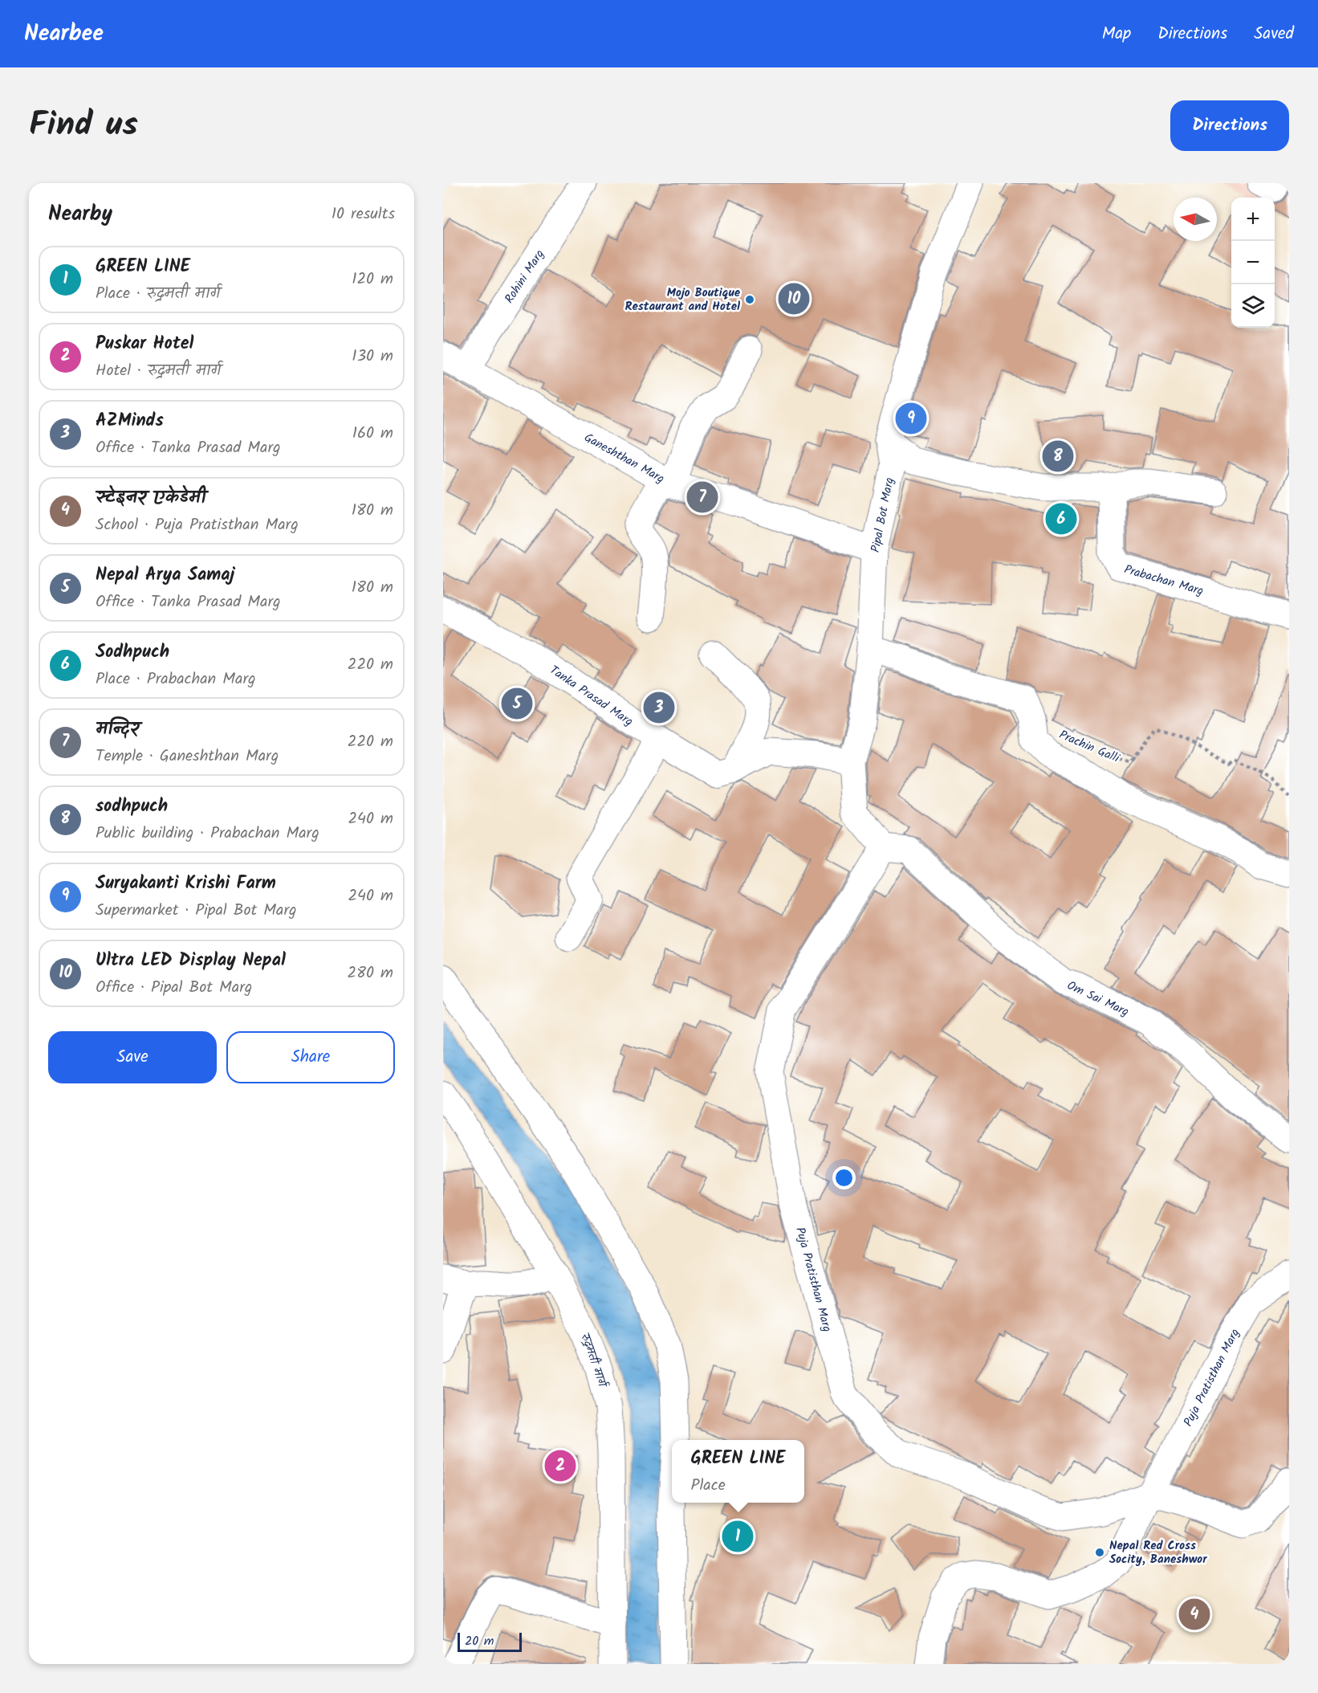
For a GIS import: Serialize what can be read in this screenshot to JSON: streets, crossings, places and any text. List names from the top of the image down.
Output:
{
  "streets": {
    "street": [
      "Rohini Marg",
      "Ganeshthan Marg",
      "Pipal Bot Marg",
      "Prabachan Marg",
      "Tanka Prasad Marg",
      "Om Sai Marg",
      "Puja Pratisthan Marg",
      "रुद्रमती मार्ग"
    ],
    "path": ["Prachin Galli"]
  },
  "crossings": [
    ["Rohini Marg", "Ganeshthan Marg"],
    ["Ganeshthan Marg", "Pipal Bot Marg"],
    ["Pipal Bot Marg", "Tanka Prasad Marg"],
    ["Pipal Bot Marg", "Om Sai Marg"],
    ["Pipal Bot Marg", "Puja Pratisthan Marg"],
    ["Om Sai Marg", "Puja Pratisthan Marg"]
  ],
  "places": ["Mojo Boutique Restaurant and Hotel", "Nepal Red Cross Socity, Baneshwor"],
  "scale_bar": "20 m",
  "north": "left",
  "page": {
    "header": "Nearbee",
    "nav": ["Map", "Directions", "Saved"],
    "title": "Find us",
    "buttons": [
      "Directions",
      ["Save", "Share"]
    ],
    "heading": ["Nearby", "10 results"],
    "map_buttons": ["+", "−"],
    "list": [
      {
        "mark": "1",
        "name": "GREEN LINE",
        "note": "Place · रुद्रमती मार्ग",
        "value": "120 m"
      },
      {
        "mark": "2",
        "name": "Puskar Hotel",
        "note": "Hotel · रुद्रमती मार्ग",
        "value": "130 m"
      },
      {
        "mark": "3",
        "name": "AZMinds",
        "note": "Office · Tanka Prasad Marg",
        "value": "160 m"
      },
      {
        "mark": "4",
        "name": "स्टेइनर एकेडेमी",
        "note": "School · Puja Pratisthan Marg",
        "value": "180 m"
      },
      {
        "mark": "5",
        "name": "Nepal Arya Samaj",
        "note": "Office · Tanka Prasad Marg",
        "value": "180 m"
      },
      {
        "mark": "6",
        "name": "Sodhpuch",
        "note": "Place · Prabachan Marg",
        "value": "220 m"
      },
      {
        "mark": "7",
        "name": "मन्दिर",
        "note": "Temple · Ganeshthan Marg",
        "value": "220 m"
      },
      {
        "mark": "8",
        "name": "sodhpuch",
        "note": "Public building · Prabachan Marg",
        "value": "240 m"
      },
      {
        "mark": "9",
        "name": "Suryakanti Krishi Farm",
        "note": "Supermarket · Pipal Bot Marg",
        "value": "240 m"
      },
      {
        "mark": "10",
        "name": "Ultra LED Display Nepal",
        "note": "Office · Pipal Bot Marg",
        "value": "280 m"
      }
    ],
    "pins": [
      "10",
      "9",
      "8",
      "7",
      "6",
      "5",
      "3",
      "2",
      "1",
      "4"
    ],
    "popup": ["GREEN LINE", "Place"],
    "scale": "20 m"
  }
}
